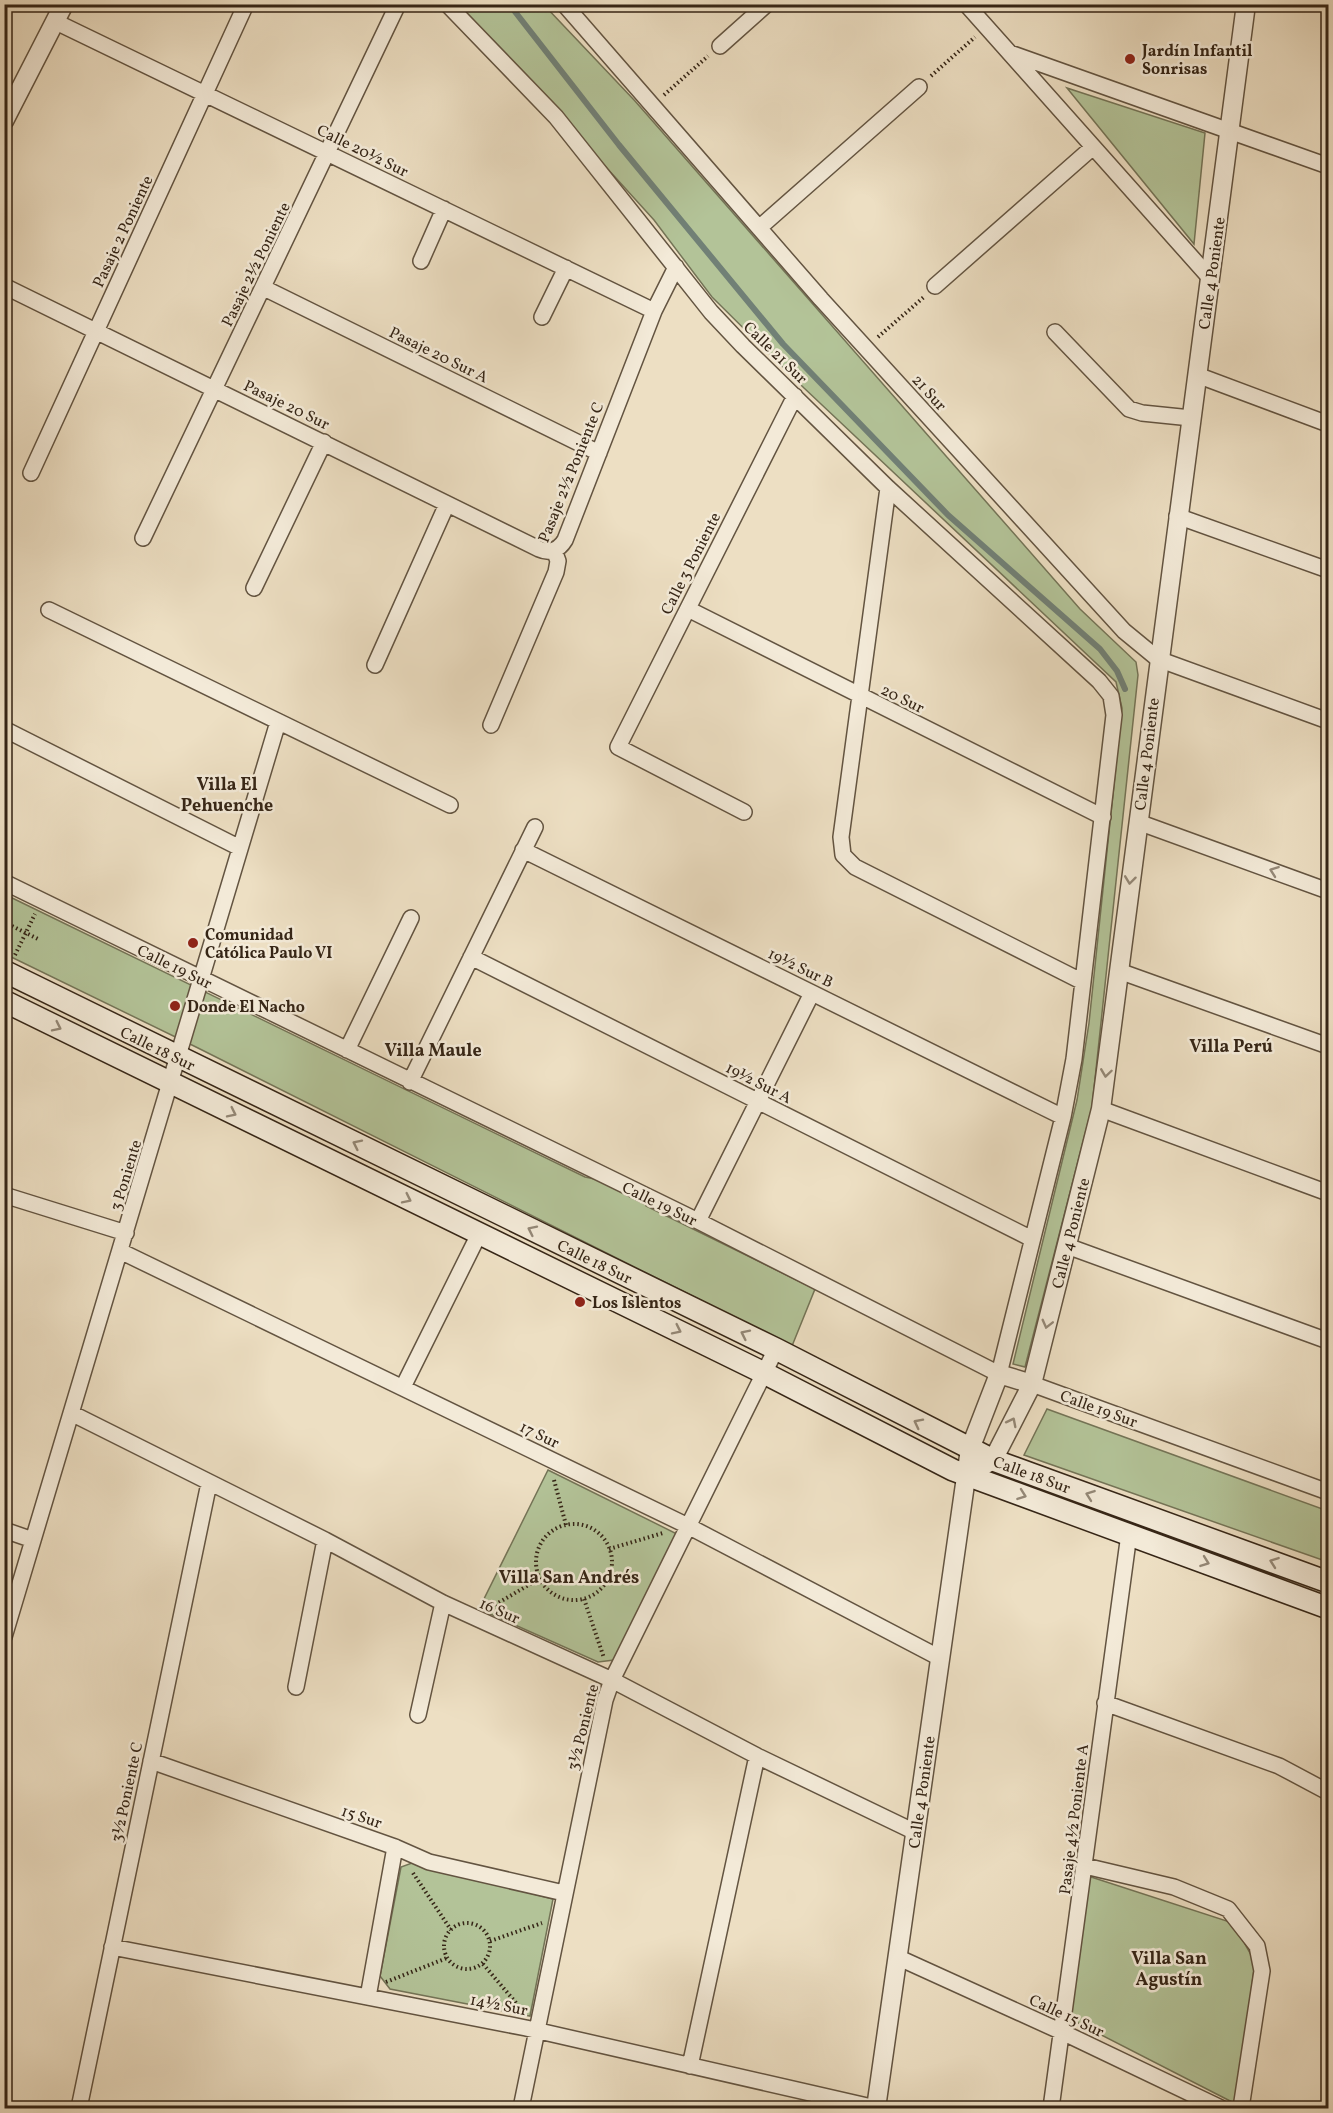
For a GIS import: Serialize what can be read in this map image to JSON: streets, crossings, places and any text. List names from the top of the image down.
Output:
{
  "streets": {
    "main road": ["Calle 18 Sur"],
    "street": [
      "Calle 20½ Sur",
      "Pasaje 2 Poniente",
      "Pasaje 2½ Poniente",
      "Calle 4 Poniente",
      "Calle 21 Sur",
      "Pasaje 20 Sur A",
      "21 Sur",
      "Pasaje 20 Sur",
      "Pasaje 2½ Poniente C",
      "Calle 3 Poniente",
      "20 Sur",
      "Calle 19 Sur",
      "19½ Sur B",
      "19½ Sur A",
      "3 Poniente",
      "17 Sur",
      "16 Sur",
      "3½ Poniente",
      "3½ Poniente C",
      "15 Sur",
      "Pasaje 4½ Poniente A",
      "14½ Sur",
      "Calle 15 Sur"
    ]
  },
  "crossings": [
    ["Calle 20½ Sur", "Pasaje 2 Poniente"],
    ["Calle 20½ Sur", "Pasaje 2½ Poniente"],
    ["Calle 20½ Sur", "Pasaje 2½ Poniente C"],
    ["Pasaje 2 Poniente", "Pasaje 20 Sur"],
    ["Pasaje 2½ Poniente", "Pasaje 20 Sur A"],
    ["Pasaje 2½ Poniente", "Pasaje 20 Sur"],
    ["Calle 4 Poniente", "Calle 21 Sur"],
    ["Calle 4 Poniente", "21 Sur"],
    ["Calle 4 Poniente", "20 Sur"],
    ["Calle 4 Poniente", "Calle 19 Sur"],
    ["Calle 4 Poniente", "19½ Sur B"],
    ["Calle 4 Poniente", "Calle 18 Sur"],
    ["Calle 4 Poniente", "19½ Sur A"],
    ["Calle 4 Poniente", "17 Sur"],
    ["Calle 4 Poniente", "16 Sur"],
    ["Calle 4 Poniente", "14½ Sur"],
    ["Calle 4 Poniente", "Calle 15 Sur"],
    ["Calle 21 Sur", "Pasaje 2½ Poniente C"],
    ["Calle 21 Sur", "Calle 3 Poniente"],
    ["Pasaje 20 Sur A", "Pasaje 2½ Poniente C"],
    ["Pasaje 20 Sur", "Pasaje 2½ Poniente C"],
    ["Calle 3 Poniente", "20 Sur"],
    ["Calle 19 Sur", "3 Poniente"],
    ["Calle 18 Sur", "3 Poniente"],
    ["Calle 18 Sur", "3½ Poniente"],
    ["Calle 18 Sur", "Pasaje 4½ Poniente A"],
    ["3 Poniente", "17 Sur"],
    ["3 Poniente", "16 Sur"],
    ["17 Sur", "3½ Poniente"],
    ["16 Sur", "3½ Poniente"],
    ["16 Sur", "3½ Poniente C"],
    ["3½ Poniente", "15 Sur"],
    ["3½ Poniente", "14½ Sur"],
    ["3½ Poniente C", "15 Sur"],
    ["3½ Poniente C", "14½ Sur"],
    ["Pasaje 4½ Poniente A", "Calle 15 Sur"]
  ],
  "districts": [
    "Villa El Pehuenche",
    "Villa Perú",
    "Villa Maule",
    "Villa San Andrés",
    "Villa San Agustín"
  ],
  "places": [
    "Jardín Infantil Sonrisas",
    "Comunidad Católica Paulo VI",
    "Donde El Nacho",
    "Los Islentos"
  ]
}
